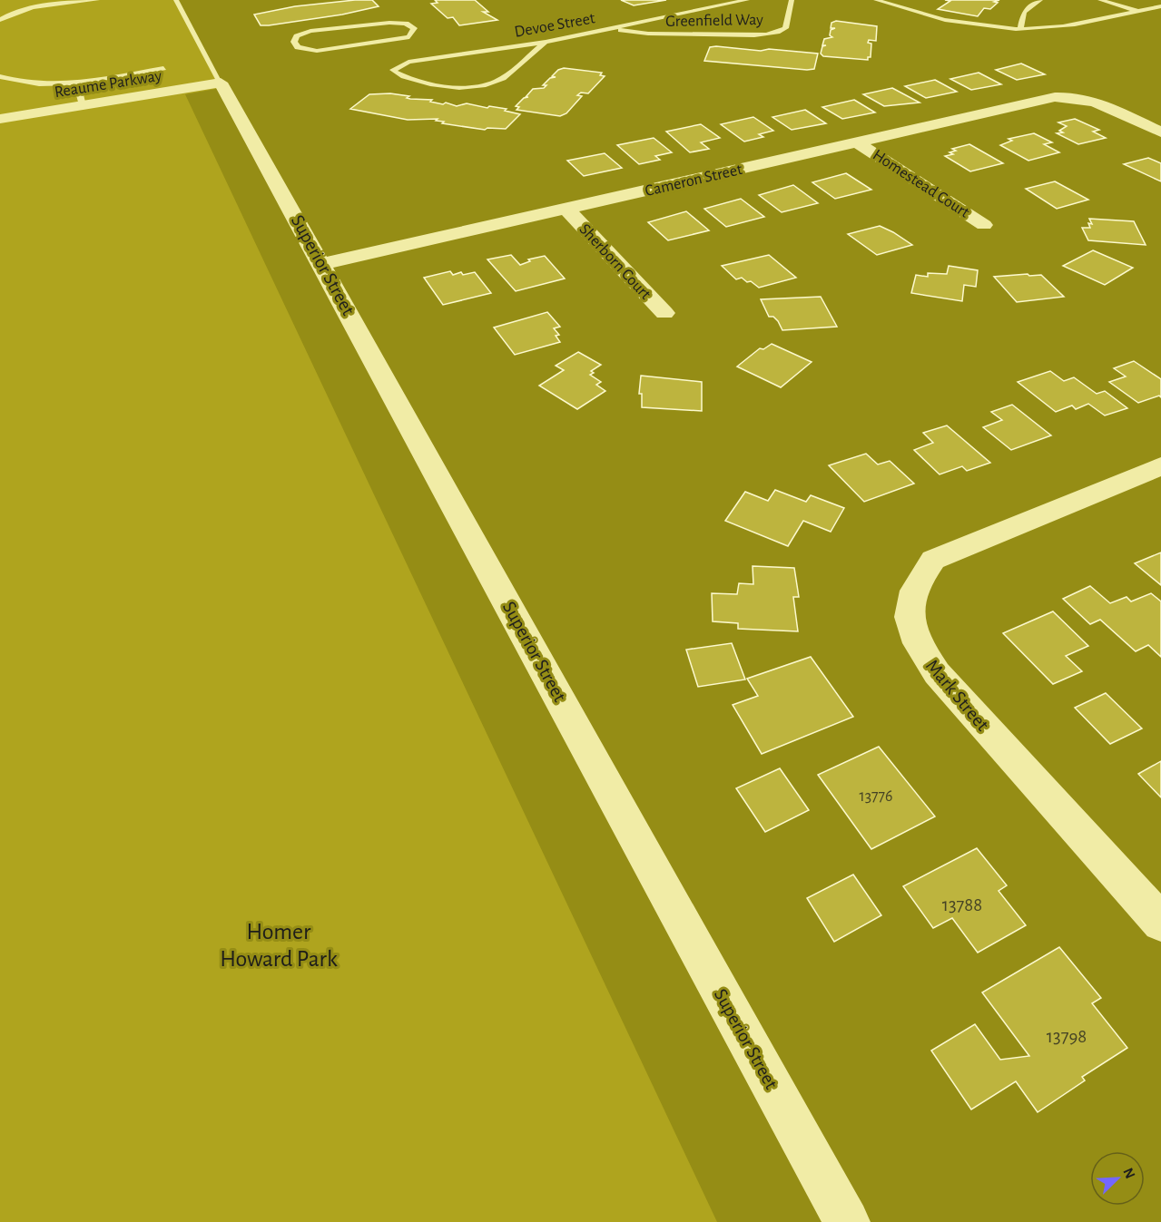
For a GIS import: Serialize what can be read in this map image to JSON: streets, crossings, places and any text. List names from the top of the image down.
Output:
{
  "streets": {
    "street": [
      "Reaume Parkway",
      "Cameron Street",
      "Homestead Court",
      "Sherborn Court",
      "Superior Street",
      "Mark Street"
    ],
    "lane": ["Greenfield Way", "Devoe Street"]
  },
  "crossings": [
    ["Greenfield Way", "Devoe Street"],
    ["Reaume Parkway", "Superior Street"],
    ["Cameron Street", "Homestead Court"],
    ["Cameron Street", "Sherborn Court"],
    ["Cameron Street", "Superior Street"]
  ],
  "parks": ["Homer Howard Park"],
  "house_numbers": ["13776", "13788", "13798"],
  "north": "top right"
}
